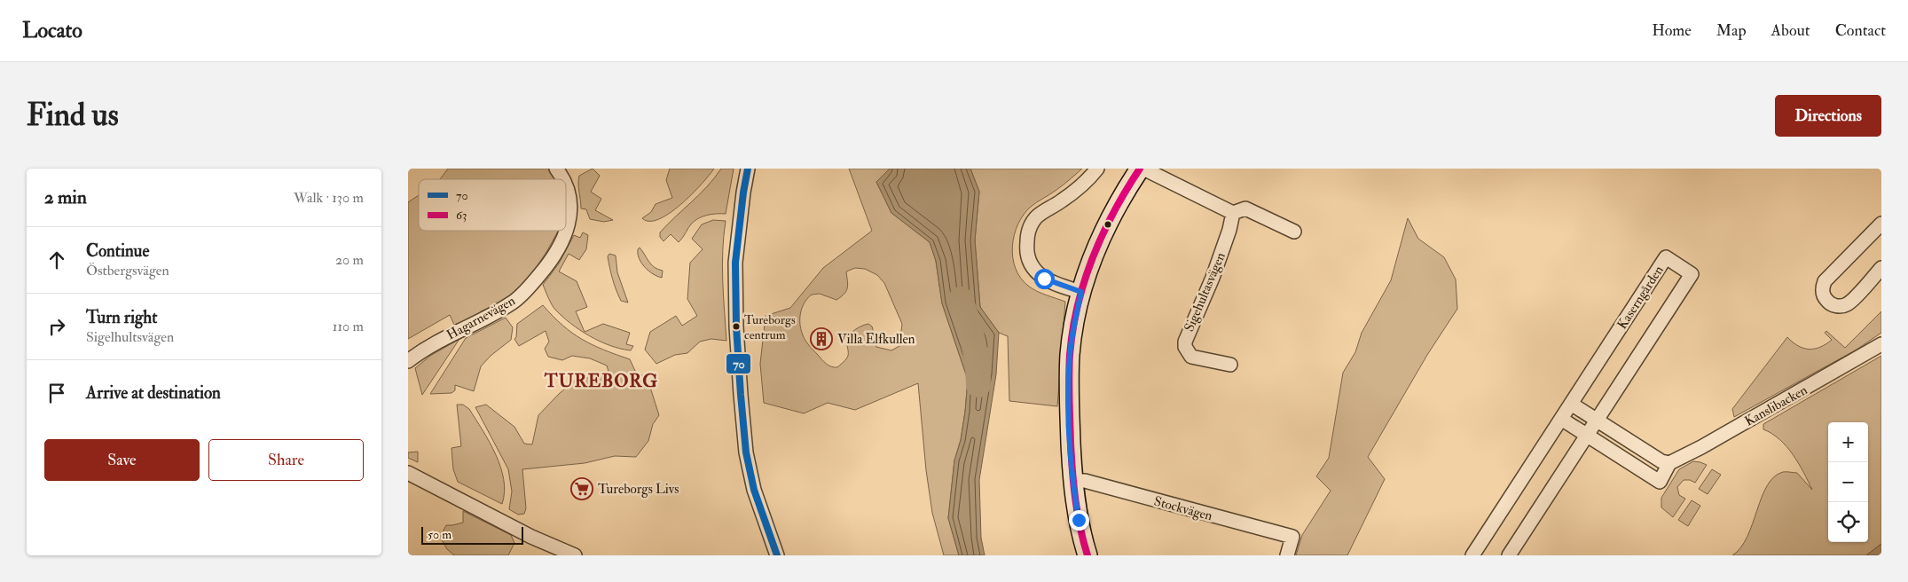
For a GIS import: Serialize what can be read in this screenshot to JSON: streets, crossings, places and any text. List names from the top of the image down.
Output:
{
  "streets": {
    "street": [
      "Sigehultasvägen",
      "Kaserngården",
      "Hagarnevägen",
      "Kanslibacken",
      "Stockvägen"
    ]
  },
  "districts": ["TUREBORG"],
  "places": {
    "other": ["Tureborgs centrum"],
    "building": ["Villa Elfkullen"],
    "supermarket": ["Tureborgs Livs"]
  },
  "lines": ["transit line 70", "transit line 63"],
  "legend": ["70", "63"],
  "scale_bar": "50 m",
  "page": {
    "header": "Locato",
    "nav": [
      "Home",
      "Map",
      "About",
      "Contact"
    ],
    "buttons": [
      "Directions",
      ["Save", "Share"]
    ],
    "title": "Find us",
    "heading": ["2 min", "Walk · 130 m"],
    "list": [
      ["Continue", "Östbergsvägen", "20 m"],
      ["Turn right", "Sigelhultsvägen", "110 m"],
      "Arrive at destination"
    ],
    "map_buttons": ["+", "−"],
    "scale": "50 m"
  }
}
